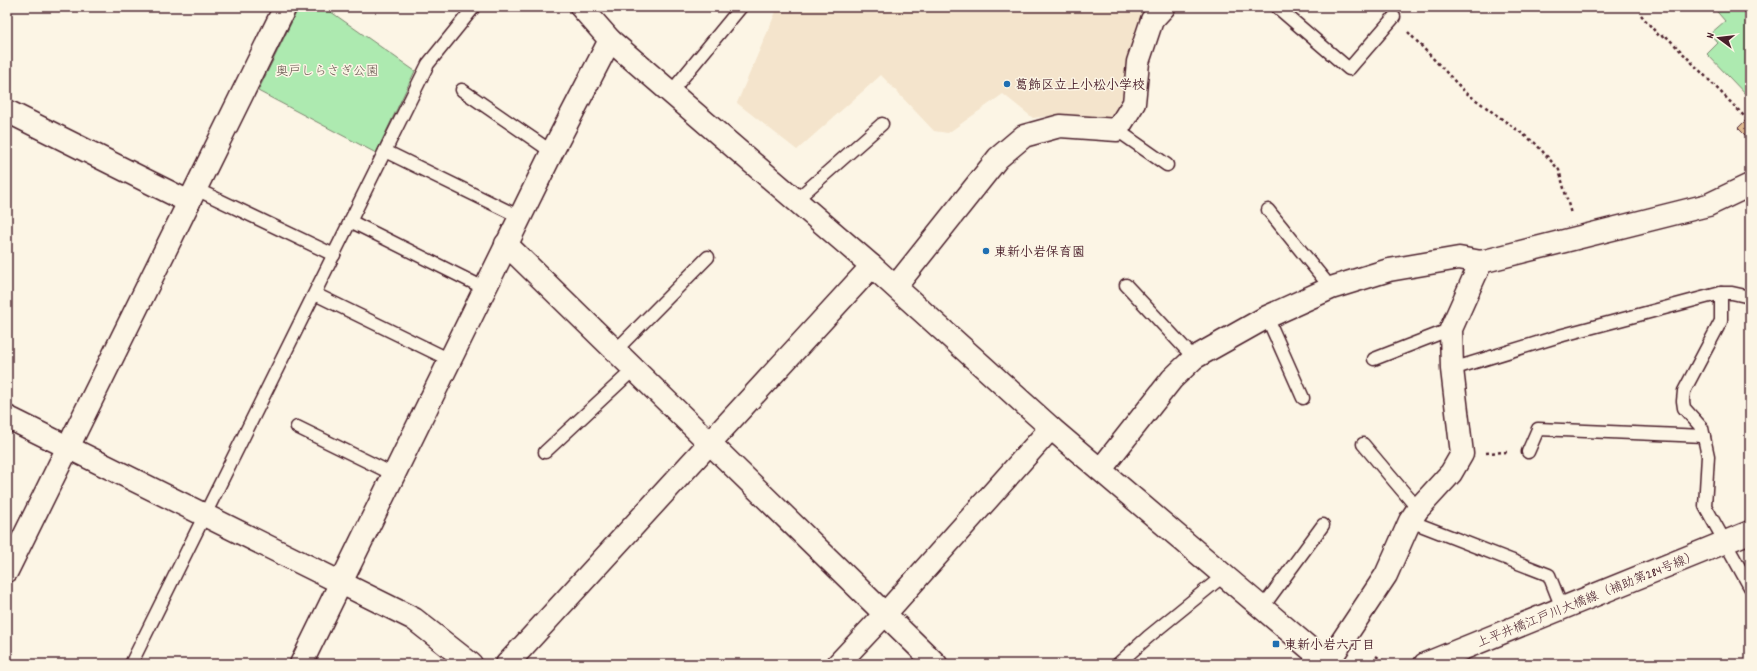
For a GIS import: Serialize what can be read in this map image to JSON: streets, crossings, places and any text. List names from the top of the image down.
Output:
{
  "streets": {
    "street": ["上平井橋江戸川大橋線（補助第284号線）"]
  },
  "parks": ["奥戸しらさぎ公園"],
  "places": {
    "other": ["葛飾区立上小松小学校", "東新小岩保育園"],
    "transit": ["東新小岩六丁目"]
  },
  "north": "left"
}
